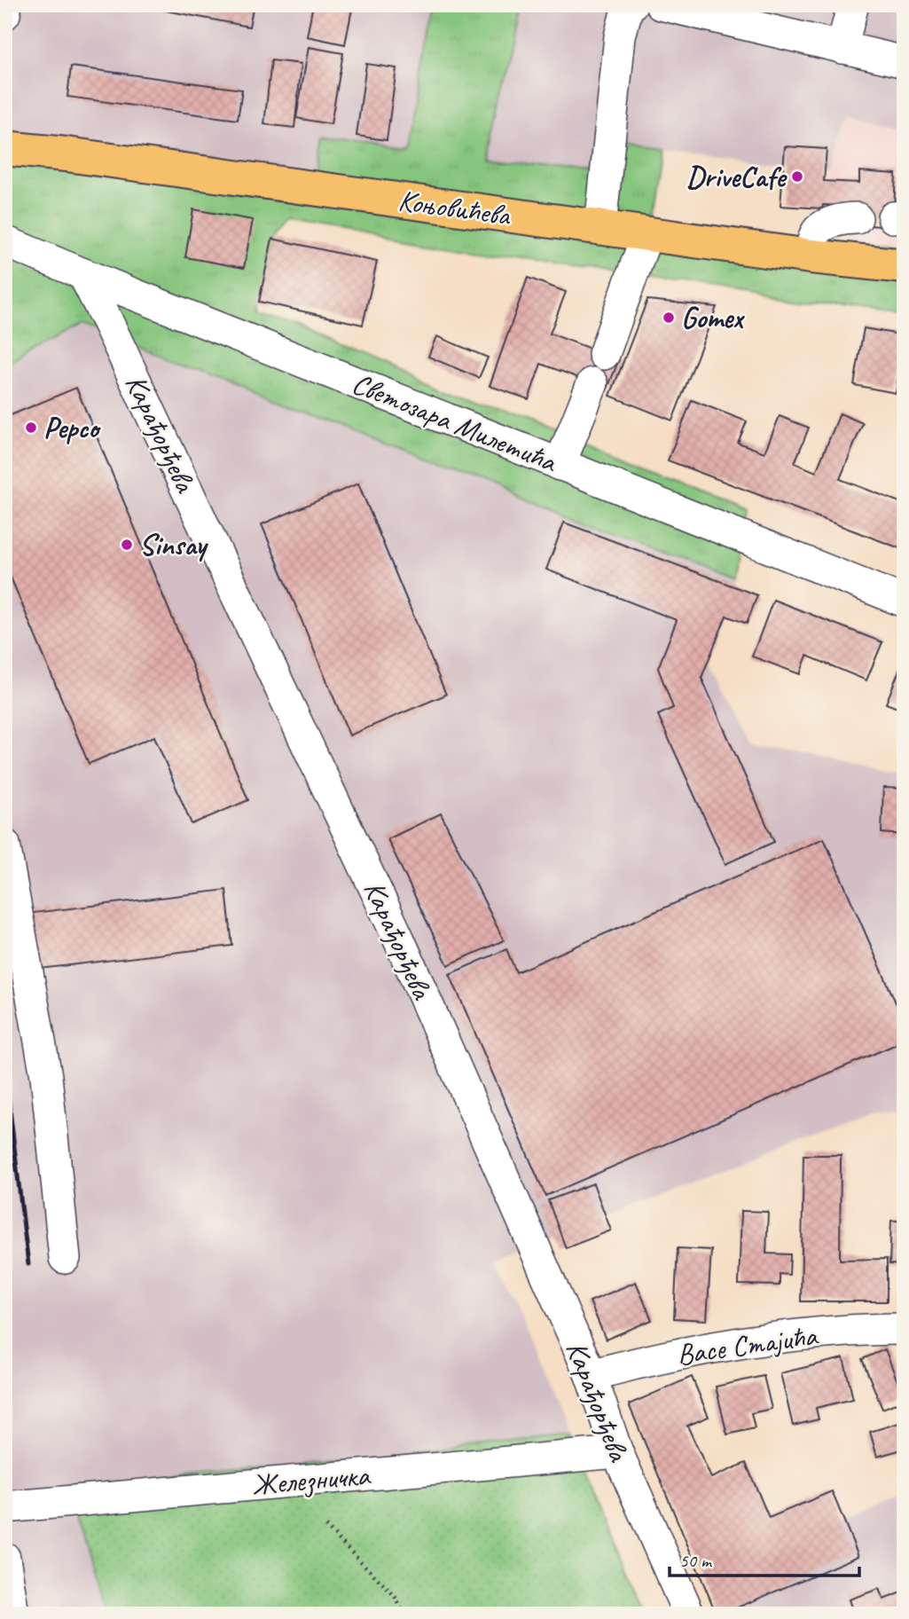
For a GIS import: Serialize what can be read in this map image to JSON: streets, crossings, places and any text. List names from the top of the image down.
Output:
{
  "streets": {
    "main road": ["Коњовићева"],
    "street": [
      "Светозара Милетића",
      "Карађорђева",
      "Васе Стајића",
      "Железничка"
    ]
  },
  "crossings": [
    ["Светозара Милетића", "Карађорђева"],
    ["Карађорђева", "Васе Стајића"],
    ["Карађорђева", "Железничка"]
  ],
  "places": [
    "DriveCafe",
    "Gomex",
    "Pepco",
    "Sinsay"
  ],
  "scale_bar": "50 m"
}
